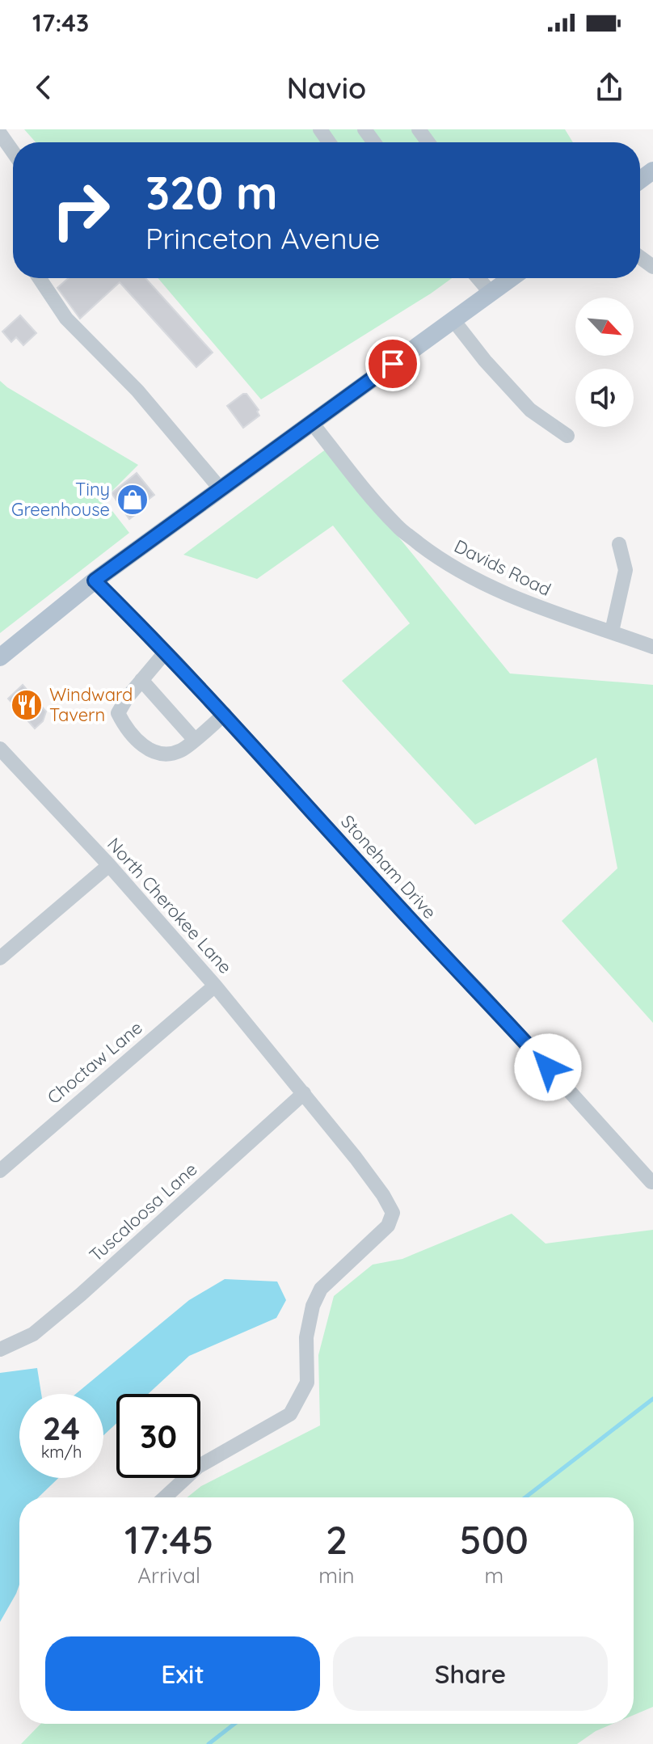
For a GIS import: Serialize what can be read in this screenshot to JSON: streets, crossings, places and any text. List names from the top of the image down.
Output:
{
  "streets": {
    "street": [
      "Davids Road",
      "Stoneham Drive",
      "North Cherokee Lane",
      "Choctaw Lane",
      "Tuscaloosa Lane"
    ]
  },
  "crossings": [
    ["North Cherokee Lane", "Choctaw Lane"],
    ["North Cherokee Lane", "Tuscaloosa Lane"]
  ],
  "places": {
    "shop": ["Tiny Greenhouse"],
    "restaurant": ["Windward Tavern"]
  },
  "north": "bottom right",
  "page": {
    "status": "17:43",
    "header": "Navio",
    "turn": ["320 m", "Princeton Avenue"],
    "speed": "24 km/h",
    "limit": "30",
    "eta": [
      "17:45",
      "Arrival",
      "2",
      "min",
      "500",
      "m"
    ],
    "buttons": ["Exit", "Share"]
  }
}
